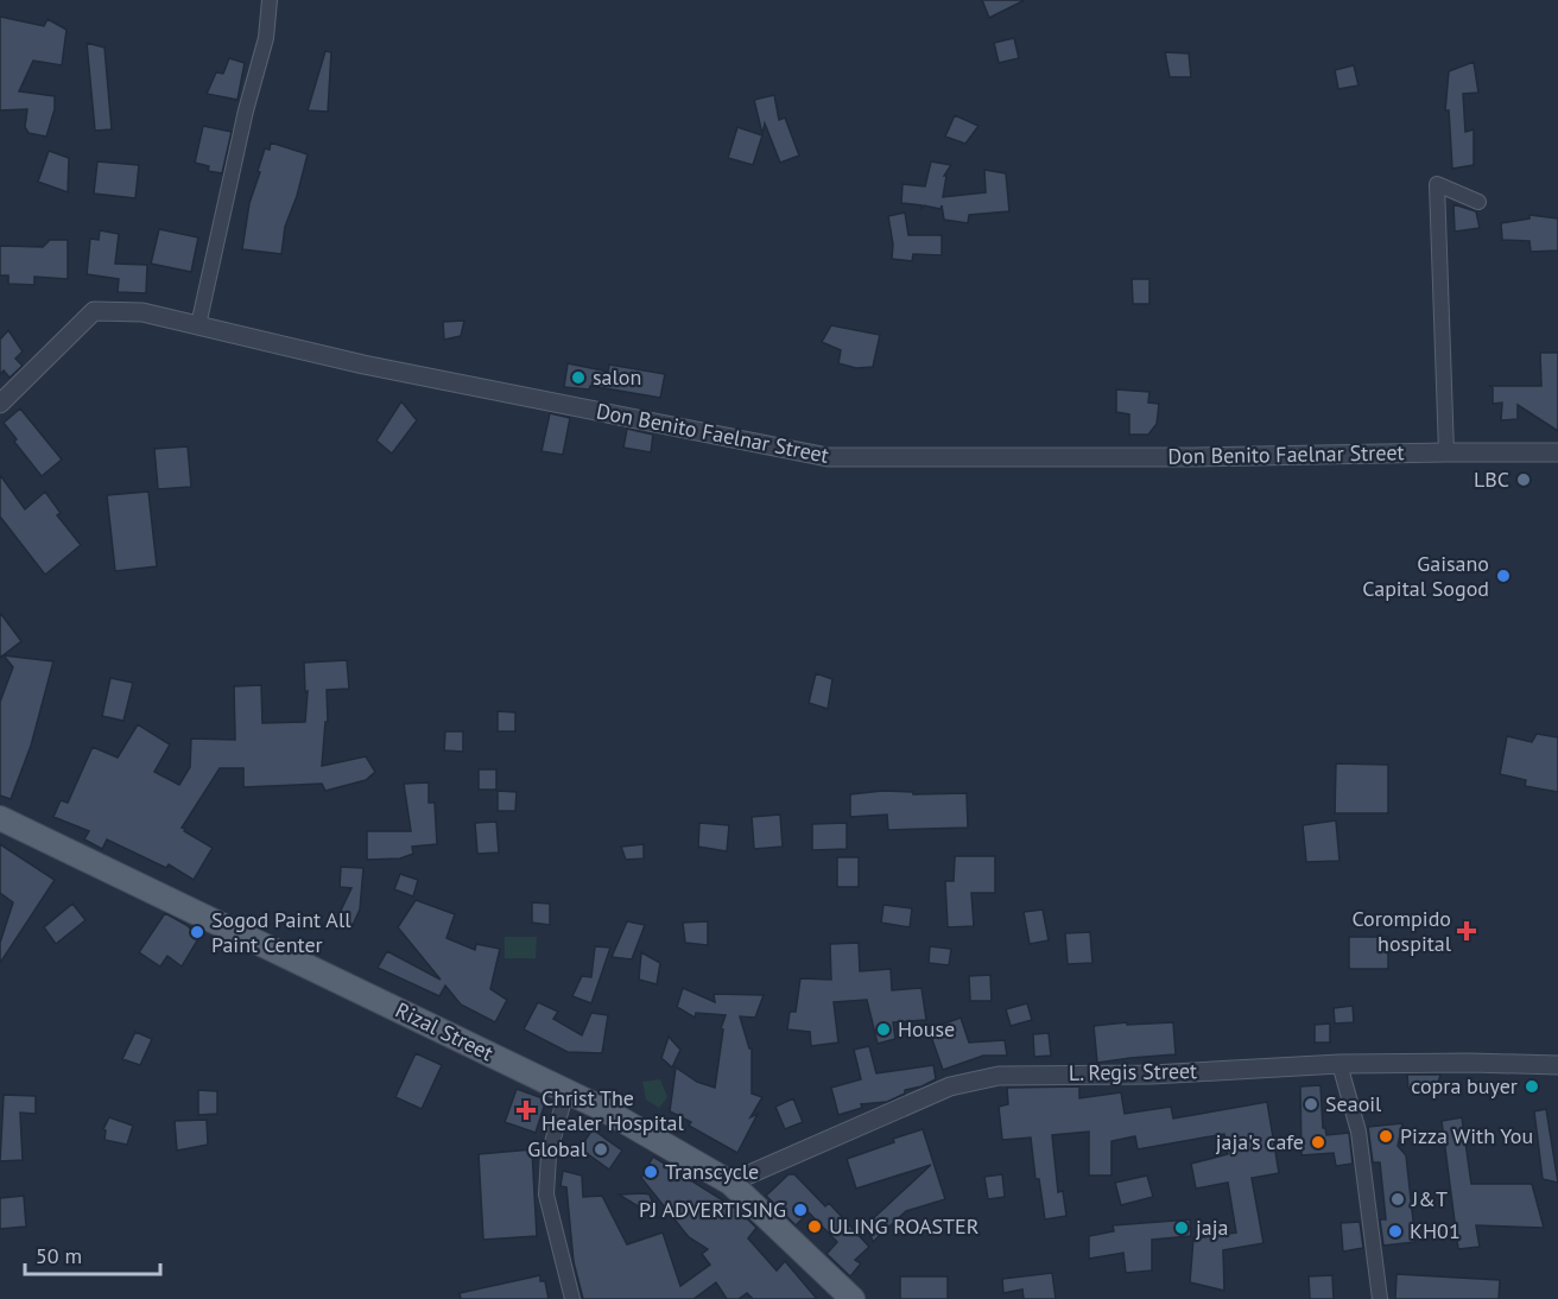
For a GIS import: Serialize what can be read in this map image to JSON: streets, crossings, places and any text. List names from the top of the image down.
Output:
{
  "streets": {
    "main road": ["Rizal Street"],
    "street": ["Don Benito Faelnar Street", "L. Regis Street"]
  },
  "crossings": [
    ["Rizal Street", "L. Regis Street"]
  ],
  "places": {
    "other": [
      "salon",
      "LBC",
      "Gaisano Capital Sogod",
      "Sogod Paint All Paint Center",
      "House",
      "copra buyer",
      "Seaoil",
      "Pizza With You",
      "jaja's cafe",
      "Global",
      "Transcycle",
      "J&T",
      "PJ ADVERTISING",
      "ULING ROASTER",
      "jaja",
      "KH01"
    ],
    "health": ["Corompido hospital", "Christ The Healer Hospital"]
  },
  "scale_bar": "50 m"
}
